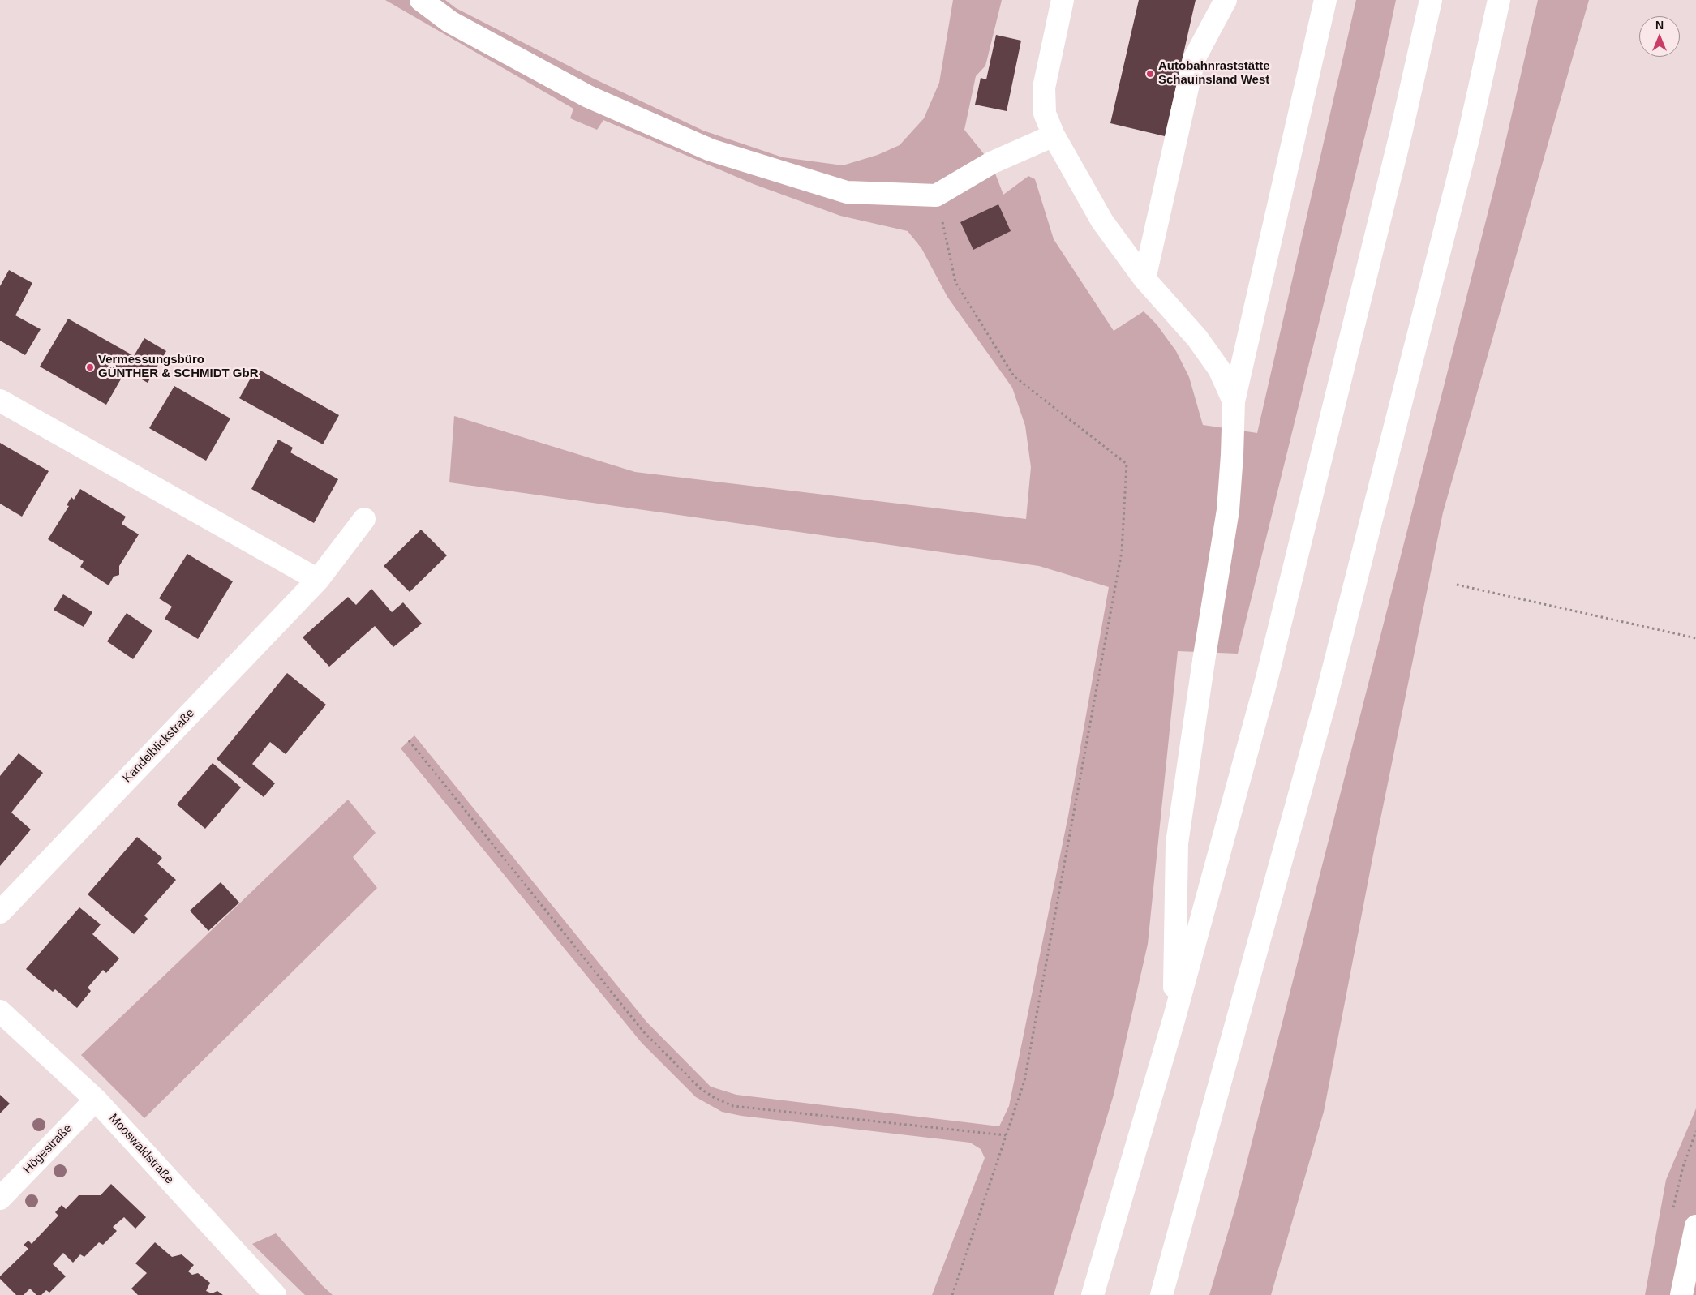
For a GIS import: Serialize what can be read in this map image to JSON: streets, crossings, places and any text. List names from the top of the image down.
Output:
{
  "streets": {
    "main road": ["Kandelblickstraße", "Högestraße", "Mooswaldstraße"]
  },
  "crossings": [
    ["Högestraße", "Mooswaldstraße"]
  ],
  "places": ["Autobahnraststätte Schauinsland West", "Vermessungsbüro GÜNTHER & SCHMIDT GbR"],
  "north": "top"
}
